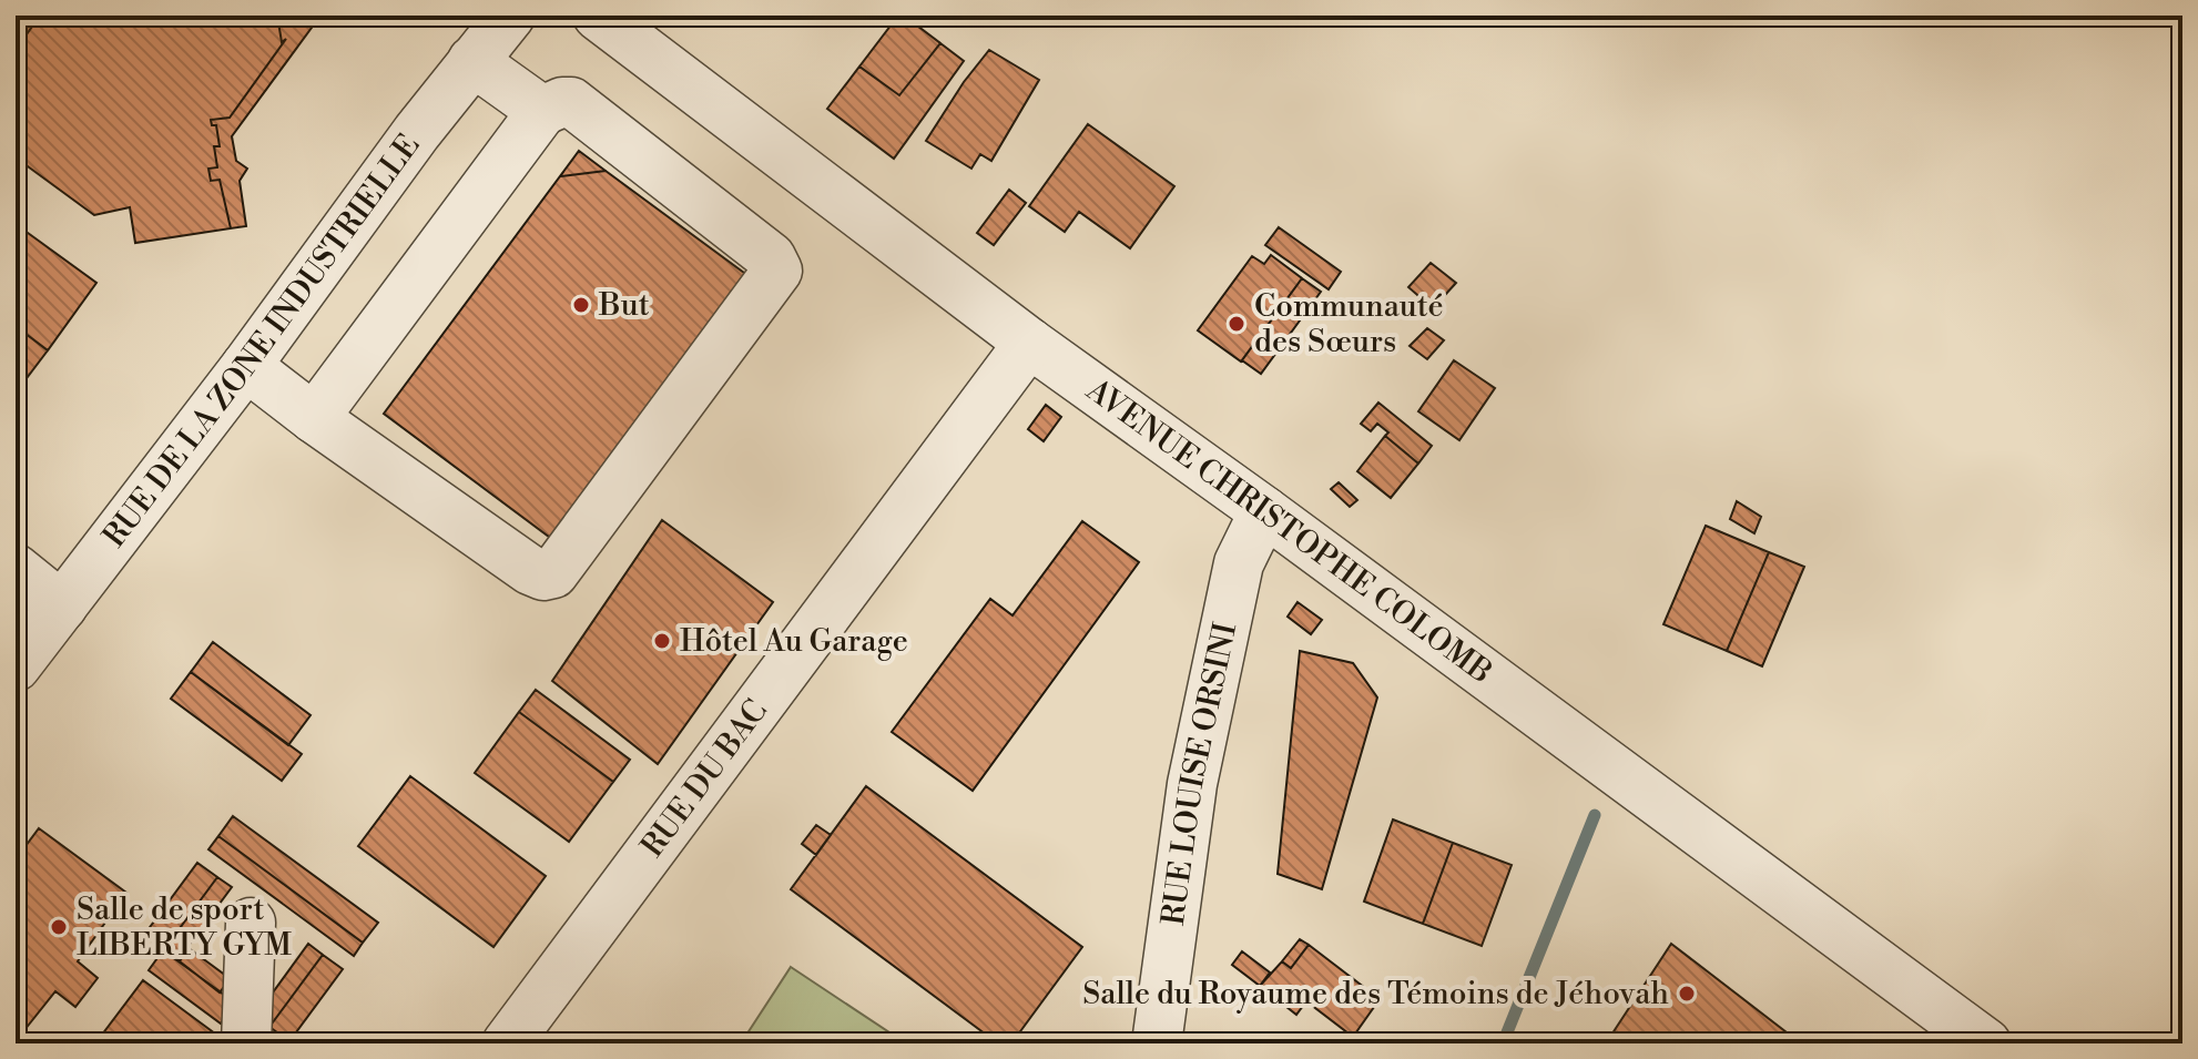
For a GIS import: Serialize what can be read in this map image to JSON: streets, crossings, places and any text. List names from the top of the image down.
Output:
{
  "streets": {
    "street": [
      "RUE DE LA ZONE INDUSTRIELLE",
      "AVENUE CHRISTOPHE COLOMB",
      "RUE LOUISE ORSINI",
      "RUE DU BAC"
    ]
  },
  "crossings": [
    ["AVENUE CHRISTOPHE COLOMB", "RUE LOUISE ORSINI"],
    ["AVENUE CHRISTOPHE COLOMB", "RUE DU BAC"]
  ],
  "places": [
    "But",
    "Communauté des Sœurs",
    "Hôtel Au Garage",
    "Salle de sport LIBERTY GYM",
    "Salle du Royaume des Témoins de Jéhovah"
  ]
}
